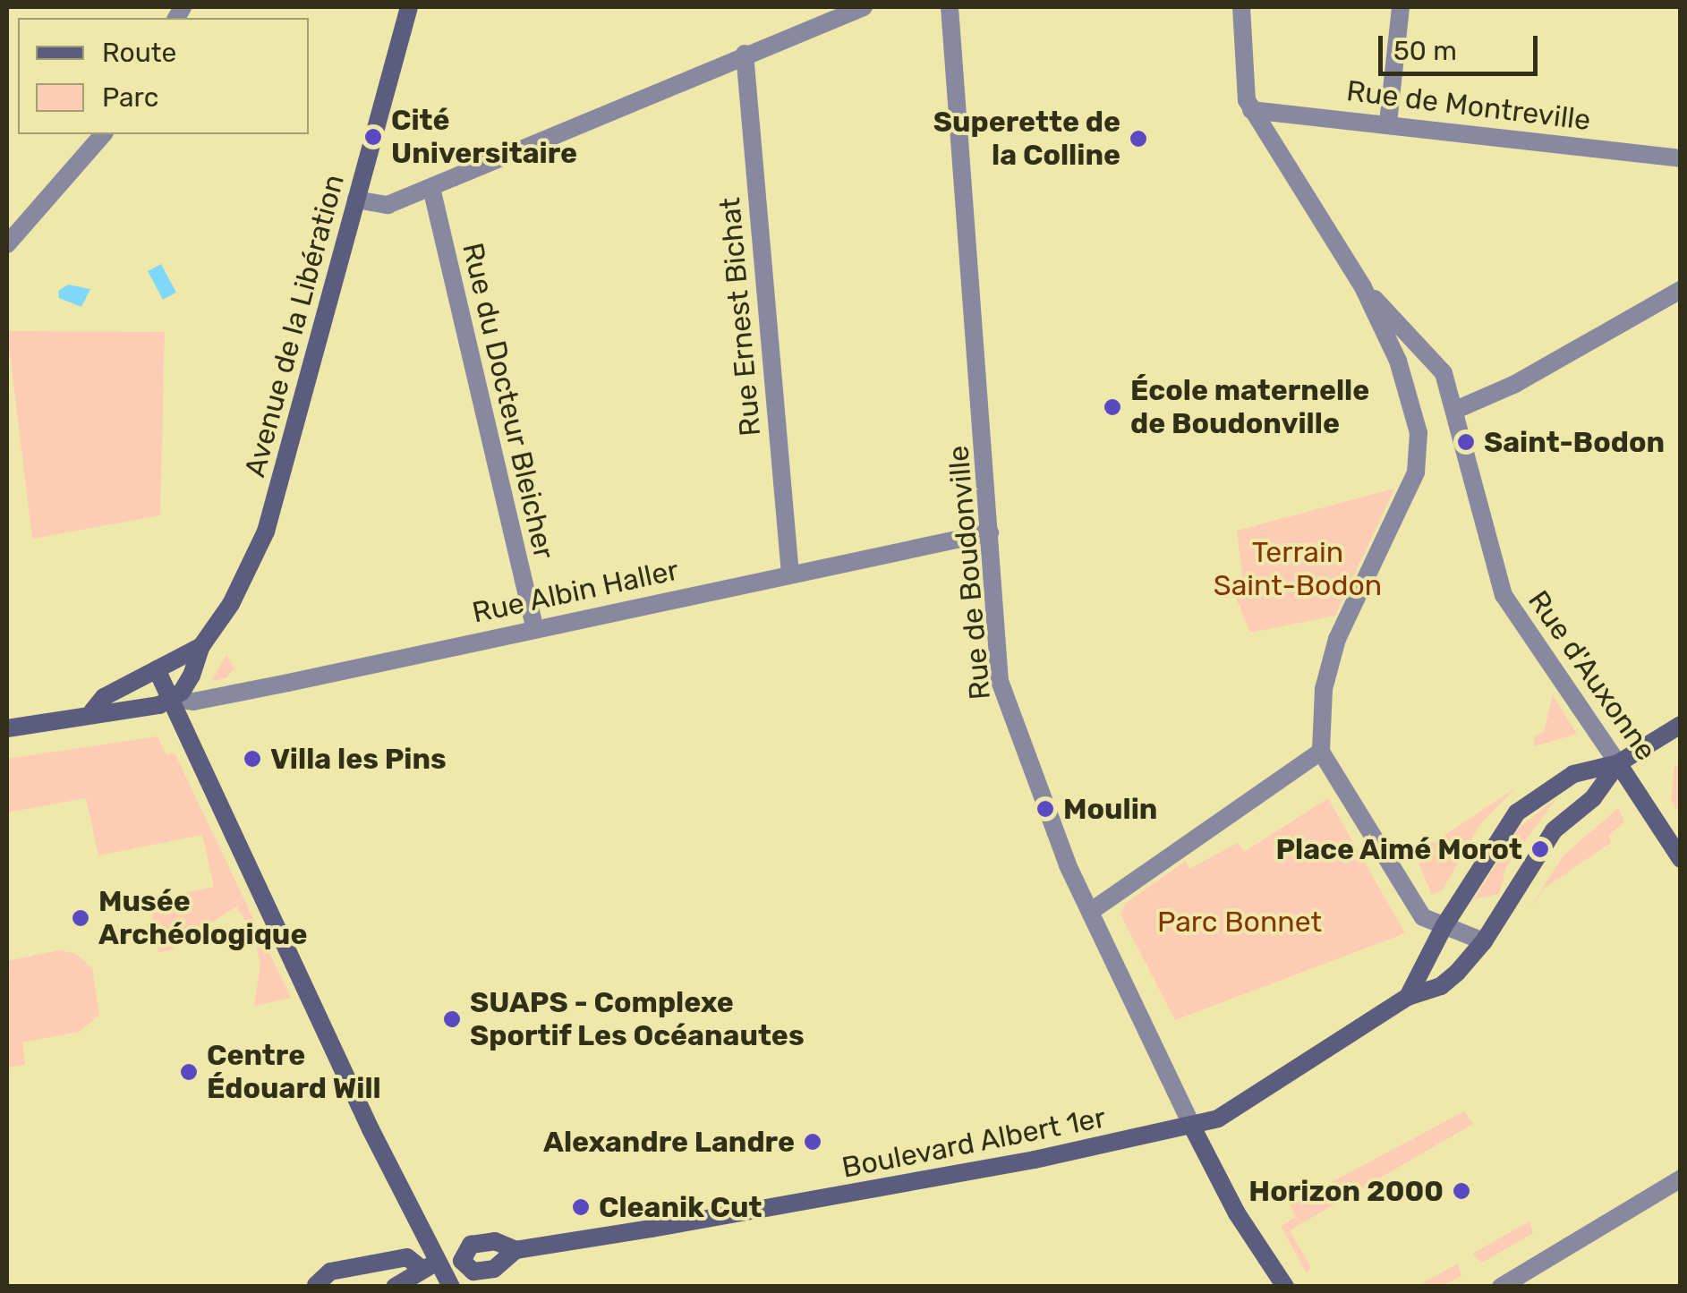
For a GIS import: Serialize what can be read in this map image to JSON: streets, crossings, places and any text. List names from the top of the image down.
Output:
{
  "streets": {
    "main road": [
      "Avenue de la Libération",
      "Rue de Boudonville",
      "Rue d'Auxonne",
      "Boulevard Albert 1er"
    ],
    "street": [
      "Rue de Montreville",
      "Rue Ernest Bichat",
      "Rue du Docteur Bleicher",
      "Rue Albin Haller"
    ]
  },
  "crossings": [
    ["Rue Ernest Bichat", "Rue Albin Haller"],
    ["Avenue de la Libération", "Rue Albin Haller"],
    ["Rue du Docteur Bleicher", "Rue Albin Haller"],
    ["Rue de Boudonville", "Rue Albin Haller"],
    ["Rue de Boudonville", "Boulevard Albert 1er"]
  ],
  "parks": ["Terrain Saint-Bodon", "Parc Bonnet"],
  "places": [
    "Cité Universitaire",
    "Superette de la Colline",
    "École maternelle de Boudonville",
    "Saint-Bodon",
    "Villa les Pins",
    "Moulin",
    "Place Aimé Morot",
    "Musée Archéologique",
    "SUAPS - Complexe Sportif Les Océanautes",
    "Centre Édouard Will",
    "Alexandre Landre",
    "Horizon 2000",
    "Cleanik Cut"
  ],
  "legend": ["Route", "Parc"],
  "scale_bar": "50 m"
}
